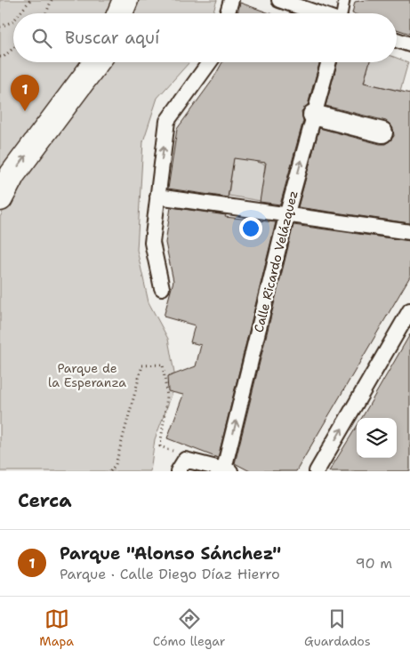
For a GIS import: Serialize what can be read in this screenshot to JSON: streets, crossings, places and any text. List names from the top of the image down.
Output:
{
  "streets": {
    "street": ["Calle Ricardo Velázquez"]
  },
  "parks": ["Parque de la Esperanza"],
  "page": {
    "search": "Buscar aquí",
    "pins": "1",
    "heading": "Cerca",
    "list": [
      {
        "mark": "1",
        "name": "Parque \"Alonso Sánchez\"",
        "note": "Parque · Calle Diego Díaz Hierro",
        "value": "90 m"
      }
    ],
    "nav": ["Mapa", "Cómo llegar", "Guardados"]
  }
}
